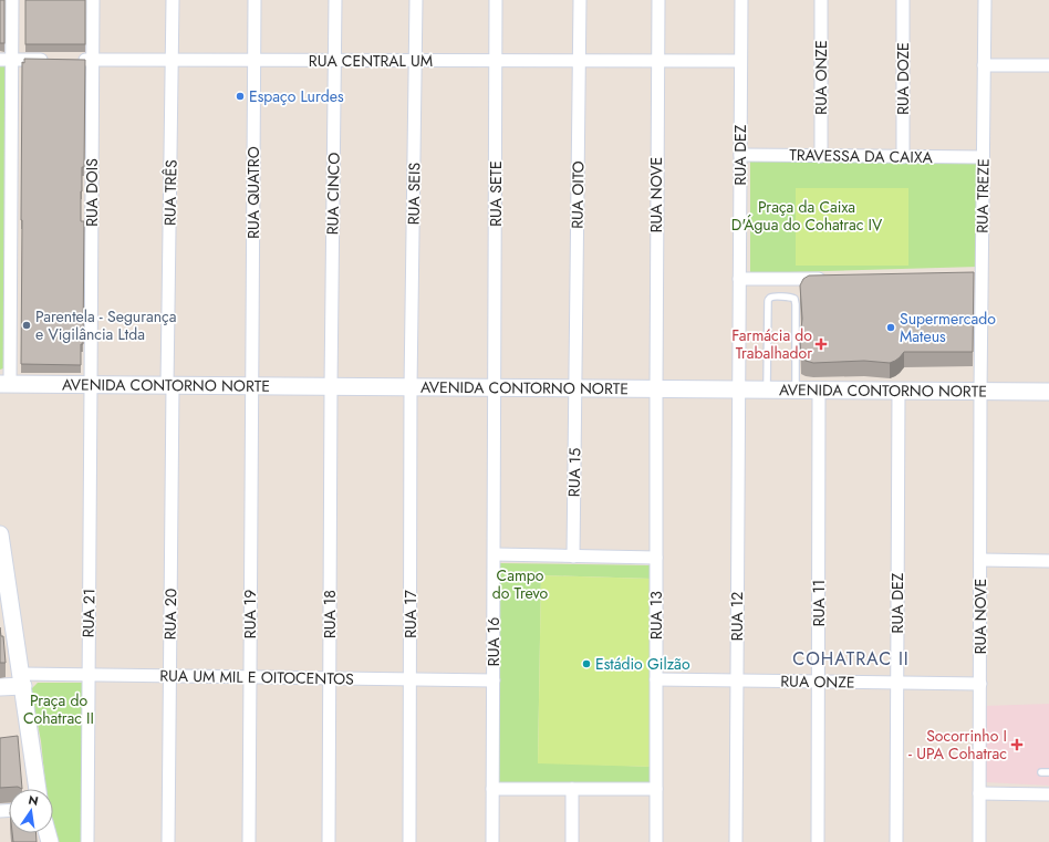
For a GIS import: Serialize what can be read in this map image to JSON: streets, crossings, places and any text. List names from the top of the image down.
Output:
{
  "streets": {
    "street": [
      "RUA CENTRAL UM",
      "RUA ONZE",
      "RUA DOZE",
      "RUA DEZ",
      "TRAVESSA DA CAIXA",
      "RUA DOIS",
      "RUA TRÊS",
      "RUA QUATRO",
      "RUA CINCO",
      "RUA SEIS",
      "RUA SETE",
      "RUA OITO",
      "RUA NOVE",
      "RUA TREZE",
      "AVENIDA CONTORNO NORTE",
      "RUA 15",
      "RUA 11",
      "RUA 21",
      "RUA 20",
      "RUA 19",
      "RUA 18",
      "RUA 17",
      "RUA 13",
      "RUA 12",
      "RUA 16",
      "RUA UM MIL E OITOCENTOS"
    ]
  },
  "crossings": [
    ["RUA CENTRAL UM", "RUA DEZ"],
    ["RUA CENTRAL UM", "RUA DOIS"],
    ["RUA CENTRAL UM", "RUA TRÊS"],
    ["RUA CENTRAL UM", "RUA QUATRO"],
    ["RUA CENTRAL UM", "RUA CINCO"],
    ["RUA CENTRAL UM", "RUA SEIS"],
    ["RUA CENTRAL UM", "RUA SETE"],
    ["RUA CENTRAL UM", "RUA OITO"],
    ["RUA CENTRAL UM", "RUA NOVE"],
    ["RUA ONZE", "RUA DEZ"],
    ["RUA ONZE", "TRAVESSA DA CAIXA"],
    ["RUA ONZE", "RUA NOVE"],
    ["RUA ONZE", "RUA 11"],
    ["RUA ONZE", "RUA 13"],
    ["RUA ONZE", "RUA 12"],
    ["RUA DOZE", "TRAVESSA DA CAIXA"],
    ["RUA DEZ", "TRAVESSA DA CAIXA"],
    ["RUA DEZ", "AVENIDA CONTORNO NORTE"],
    ["RUA DEZ", "RUA 12"],
    ["TRAVESSA DA CAIXA", "RUA TREZE"],
    ["RUA DOIS", "AVENIDA CONTORNO NORTE"],
    ["RUA DOIS", "RUA 21"],
    ["RUA TRÊS", "AVENIDA CONTORNO NORTE"],
    ["RUA TRÊS", "RUA 20"],
    ["RUA QUATRO", "AVENIDA CONTORNO NORTE"],
    ["RUA QUATRO", "RUA 19"],
    ["RUA CINCO", "AVENIDA CONTORNO NORTE"],
    ["RUA CINCO", "RUA 18"],
    ["RUA SEIS", "AVENIDA CONTORNO NORTE"],
    ["RUA SEIS", "RUA 17"],
    ["RUA SETE", "AVENIDA CONTORNO NORTE"],
    ["RUA SETE", "RUA 16"],
    ["RUA OITO", "AVENIDA CONTORNO NORTE"],
    ["RUA OITO", "RUA 15"],
    ["RUA NOVE", "RUA TREZE"],
    ["RUA NOVE", "AVENIDA CONTORNO NORTE"],
    ["RUA NOVE", "RUA 13"],
    ["RUA TREZE", "AVENIDA CONTORNO NORTE"],
    ["AVENIDA CONTORNO NORTE", "RUA 15"],
    ["AVENIDA CONTORNO NORTE", "RUA 11"],
    ["AVENIDA CONTORNO NORTE", "RUA 21"],
    ["AVENIDA CONTORNO NORTE", "RUA 20"],
    ["AVENIDA CONTORNO NORTE", "RUA 19"],
    ["AVENIDA CONTORNO NORTE", "RUA 18"],
    ["AVENIDA CONTORNO NORTE", "RUA 17"],
    ["AVENIDA CONTORNO NORTE", "RUA 13"],
    ["AVENIDA CONTORNO NORTE", "RUA 12"],
    ["AVENIDA CONTORNO NORTE", "RUA 16"],
    ["RUA 21", "RUA UM MIL E OITOCENTOS"],
    ["RUA 20", "RUA UM MIL E OITOCENTOS"],
    ["RUA 19", "RUA UM MIL E OITOCENTOS"],
    ["RUA 18", "RUA UM MIL E OITOCENTOS"],
    ["RUA 17", "RUA UM MIL E OITOCENTOS"],
    ["RUA 16", "RUA UM MIL E OITOCENTOS"]
  ],
  "districts": ["COHATRAC II"],
  "parks": ["Praça da Caixa D'Água do Cohatrac IV", "Campo do Trevo", "Praça do Cohatrac II"],
  "places": {
    "other": [
      "Espaço Lurdes",
      "Parentela - Segurança e Vigilância Ltda",
      "Supermercado Mateus",
      "Estádio Gilzão"
    ],
    "health": ["Farmácia do Trabalhador", "Socorrinho I - UPA Cohatrac"]
  },
  "north": "top"
}
